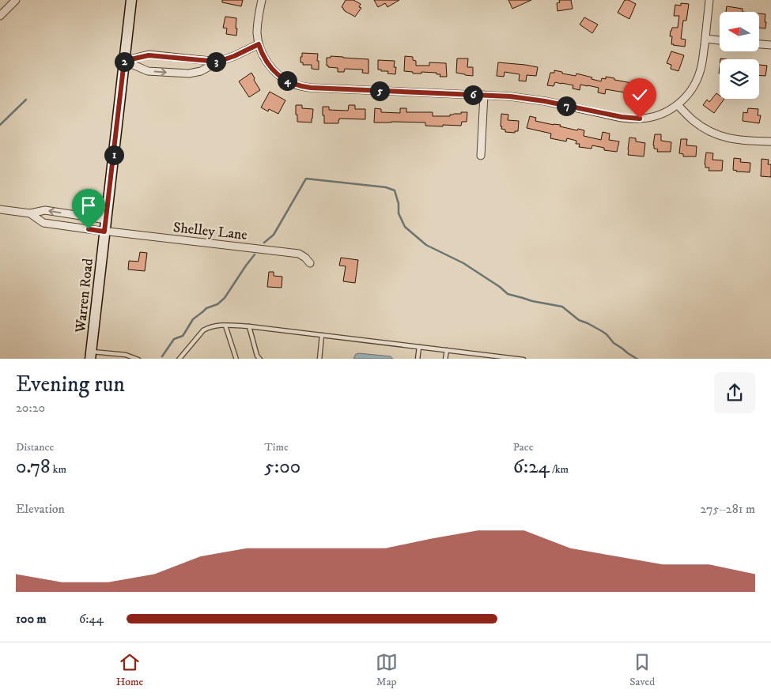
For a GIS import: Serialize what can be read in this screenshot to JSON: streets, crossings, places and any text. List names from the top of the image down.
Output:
{
  "streets": {
    "street": ["Shelley Lane", "Warren Road"]
  },
  "crossings": [
    ["Shelley Lane", "Warren Road"]
  ],
  "north": "left",
  "page": {
    "pins": [
      "2",
      "3",
      "4",
      "5",
      "6",
      "7",
      "1"
    ],
    "heading": ["Evening run", "20:20"],
    "stats": [
      ["Distance", "0.78 km"],
      ["Time", "5:00"],
      ["Pace", "6:24 /km"]
    ],
    "chart": ["Elevation", "275–281 m"],
    "list": [
      {
        "name": "100 m",
        "note": "6:44"
      }
    ],
    "tabs": ["Home", "Map", "Saved"]
  }
}
